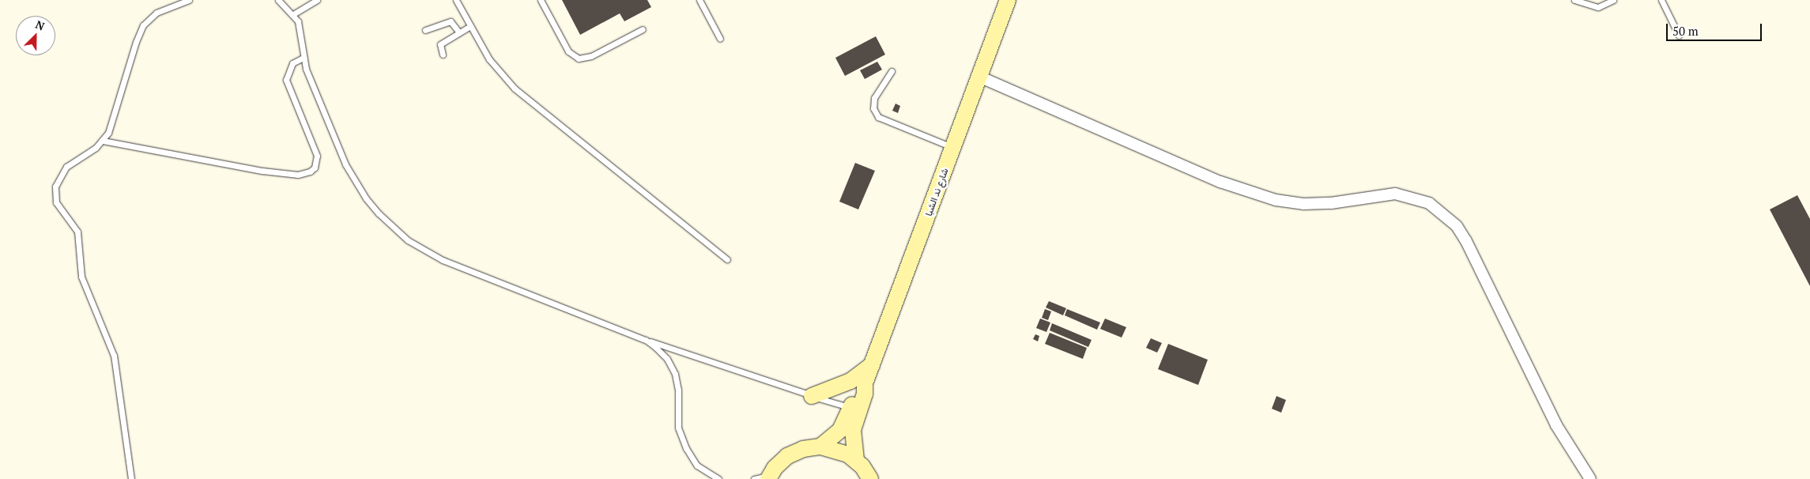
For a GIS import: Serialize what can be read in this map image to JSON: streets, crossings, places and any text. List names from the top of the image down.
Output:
{
  "streets": {
    "main road": ["شارع ند الشبا"]
  },
  "scale_bar": "50 m",
  "north": "top right"
}
